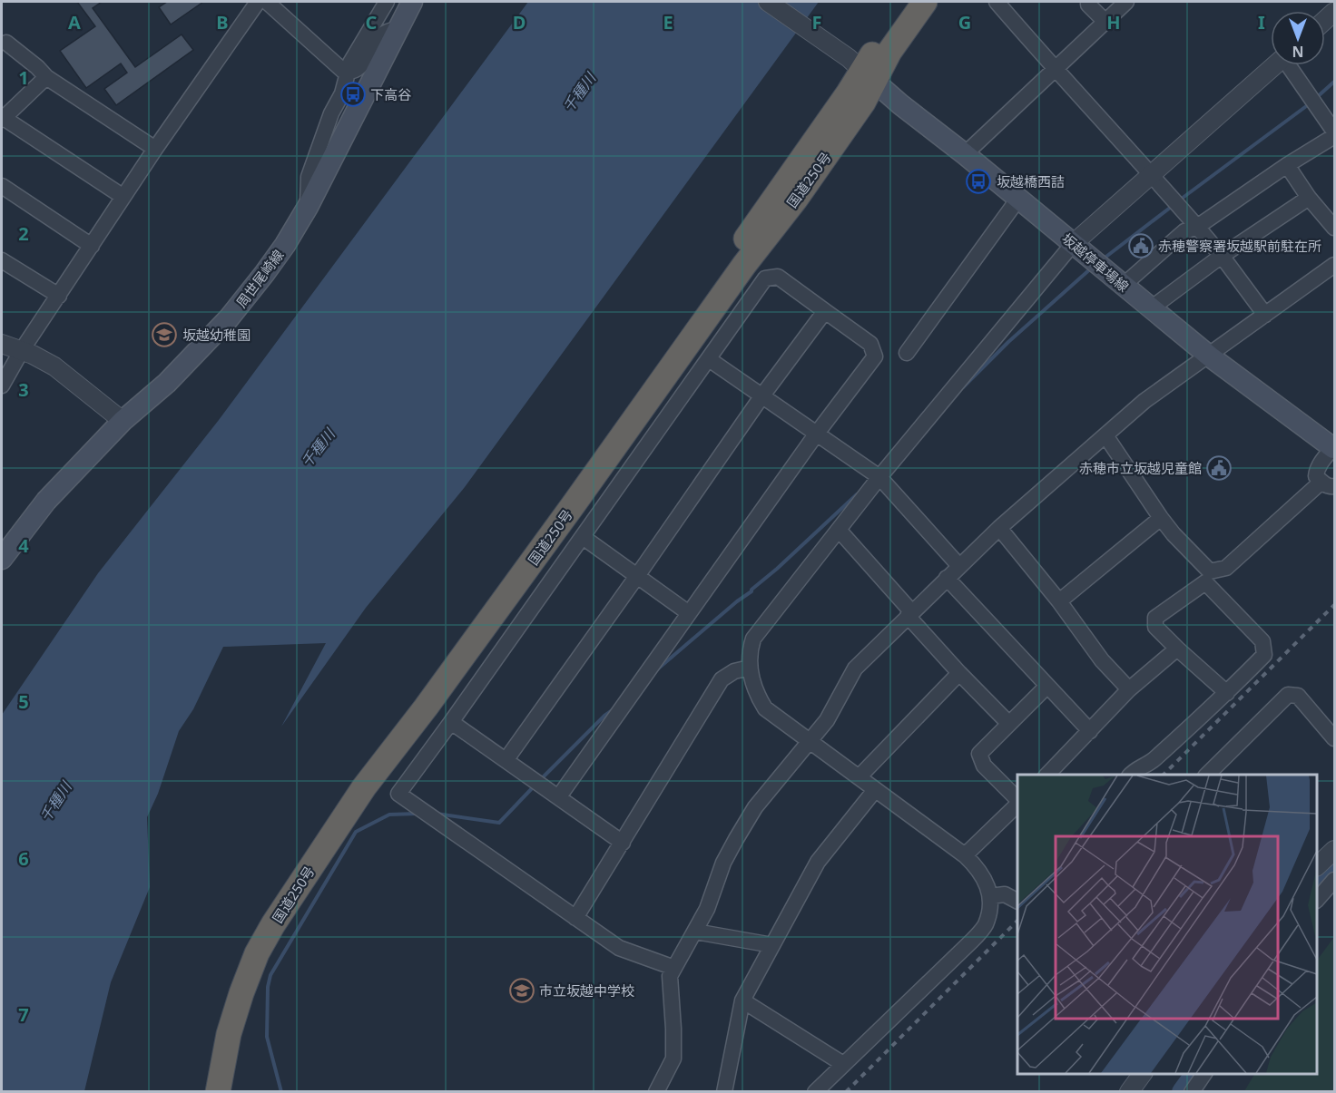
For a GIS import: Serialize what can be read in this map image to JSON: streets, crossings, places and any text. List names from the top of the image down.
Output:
{
  "streets": {
    "highway": ["国道250号"],
    "main road": ["坂越停車場線", "周世尾崎線"]
  },
  "crossings": [
    ["国道250号", "坂越停車場線"]
  ],
  "water": ["千種川"],
  "places": {
    "bus stop": ["下高谷", "坂越橋西詰"],
    "public building": ["赤穂警察署坂越駅前駐在所", "赤穂市立坂越児童館"],
    "school or university": ["坂越幼稚園", "市立坂越中学校"]
  },
  "north": "bottom",
  "grid": {
    "columns": [
      "A",
      "B",
      "C",
      "D",
      "E",
      "F",
      "G",
      "H",
      "I"
    ],
    "rows": [
      "1",
      "2",
      "3",
      "4",
      "5",
      "6",
      "7"
    ]
  }
}
